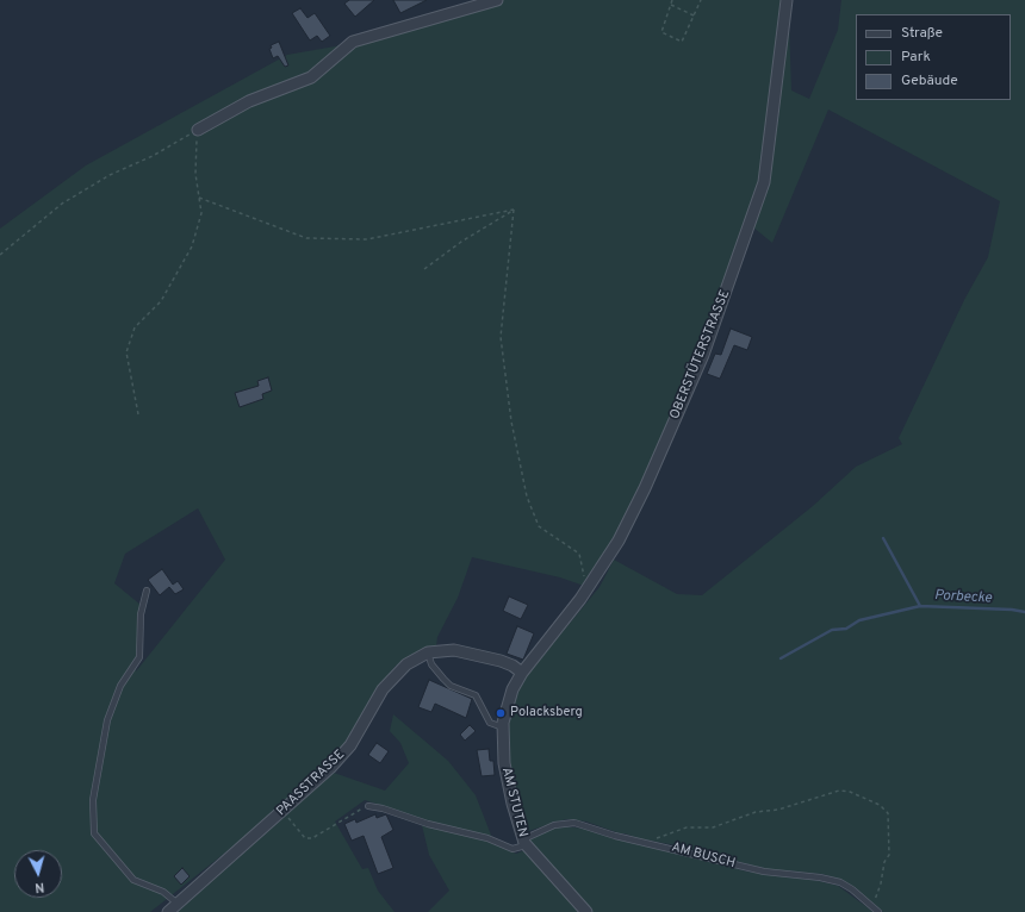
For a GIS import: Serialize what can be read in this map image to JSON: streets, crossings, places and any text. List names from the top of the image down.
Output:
{
  "streets": {
    "street": ["OBERSTÜTERSTRASSE", "PAASSTRASSE", "AM STUTEN"],
    "lane": ["AM BUSCH"]
  },
  "crossings": [
    ["OBERSTÜTERSTRASSE", "PAASSTRASSE"],
    ["OBERSTÜTERSTRASSE", "AM STUTEN"],
    ["PAASSTRASSE", "AM STUTEN"],
    ["AM STUTEN", "AM BUSCH"]
  ],
  "water": ["Porbecke"],
  "places": ["Polacksberg"],
  "legend": ["Straße", "Park", "Gebäude"],
  "north": "bottom"
}
